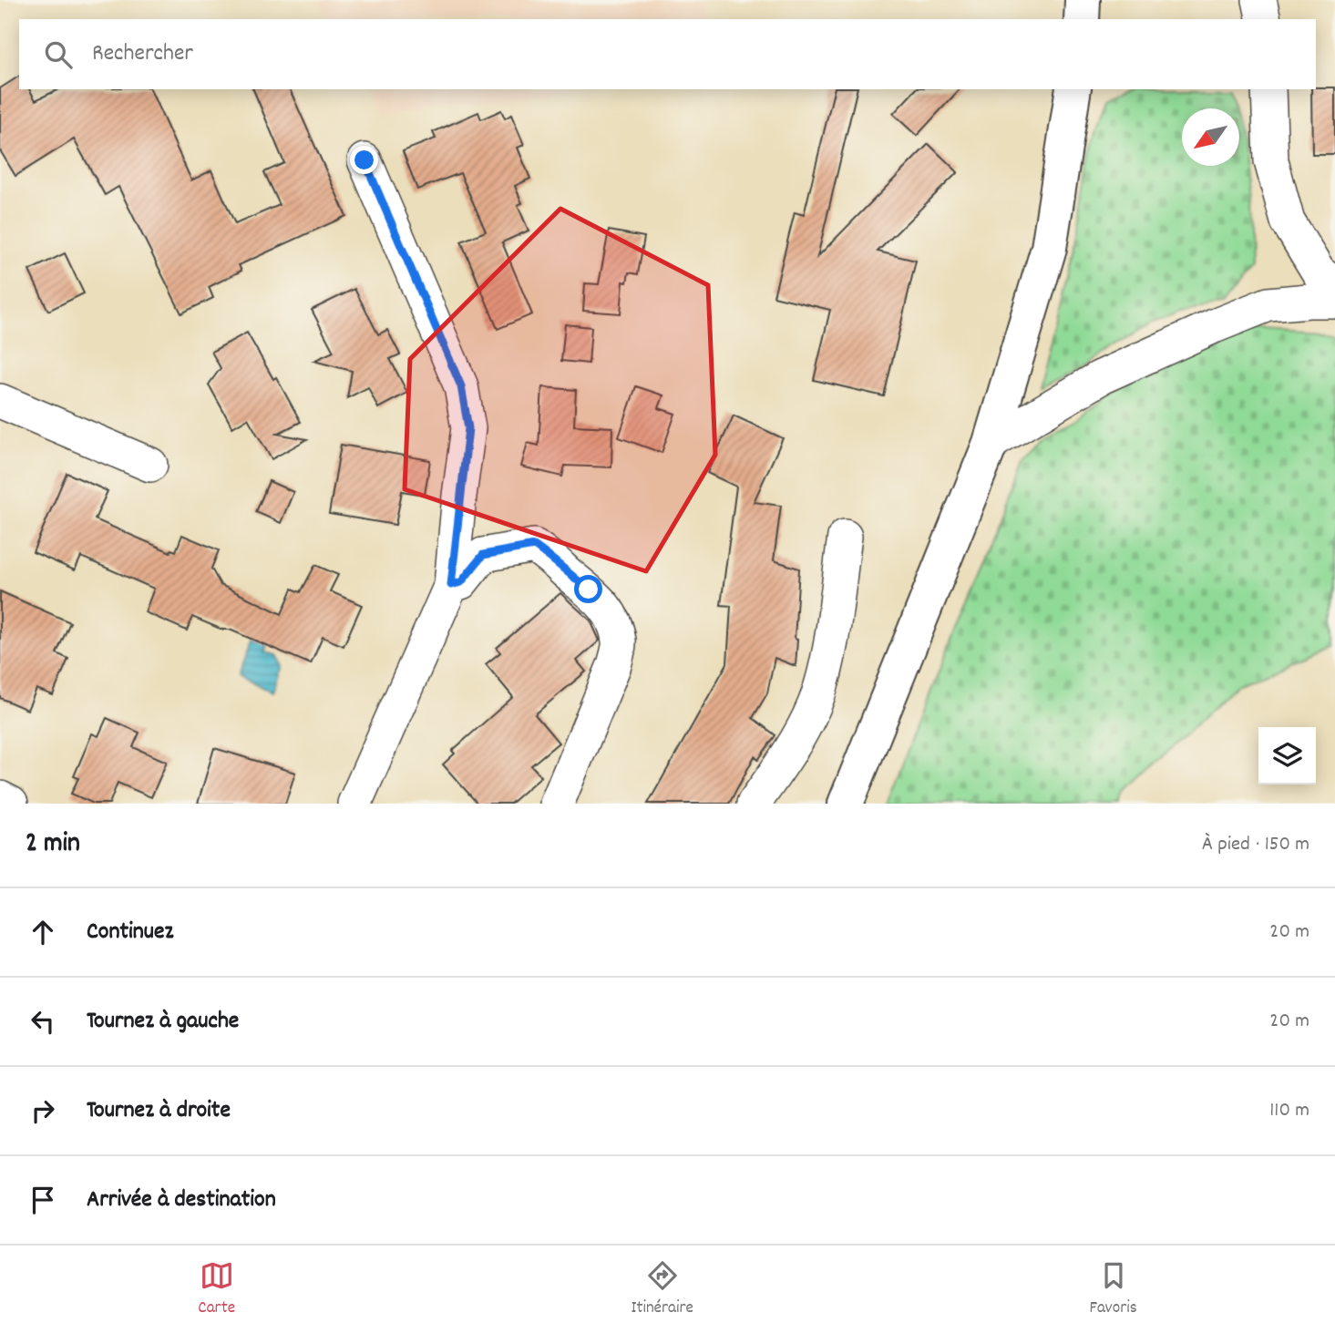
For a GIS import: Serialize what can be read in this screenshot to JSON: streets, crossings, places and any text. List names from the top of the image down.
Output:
{
  "north": "bottom left",
  "page": {
    "search": "Rechercher",
    "heading": ["2 min", "À pied · 150 m"],
    "list": [
      ["Continuez", "20 m"],
      ["Tournez à gauche", "20 m"],
      ["Tournez à droite", "110 m"],
      "Arrivée à destination"
    ],
    "nav": ["Carte", "Itinéraire", "Favoris"]
  }
}
